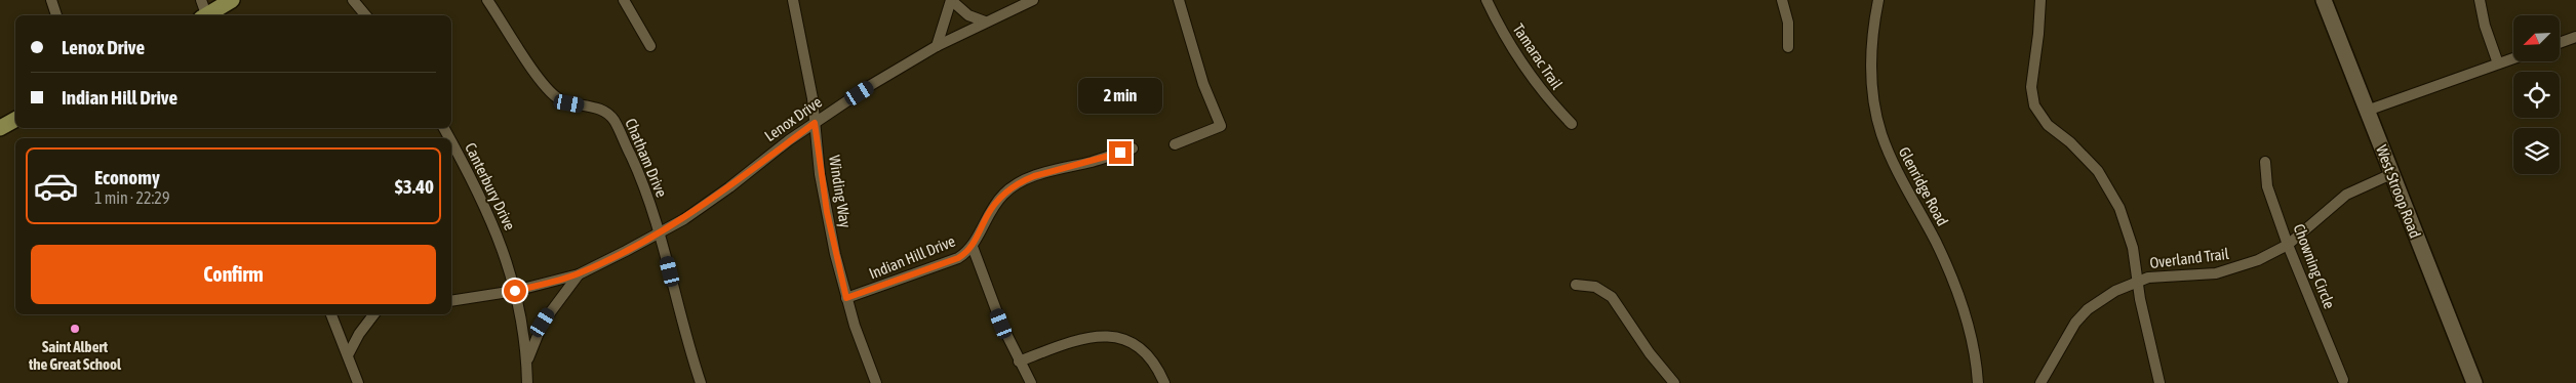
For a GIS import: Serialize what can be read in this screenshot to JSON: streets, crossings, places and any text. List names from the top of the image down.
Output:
{
  "streets": {
    "main road": ["West Stroop Road"],
    "street": [
      "Tamarac Trail",
      "Lenox Drive",
      "Chatham Drive",
      "Canterbury Drive",
      "Glenridge Road",
      "Winding Way",
      "Indian Hill Drive",
      "Overland Trail",
      "Chowning Circle"
    ]
  },
  "crossings": [
    ["Lenox Drive", "Chatham Drive"],
    ["Lenox Drive", "Canterbury Drive"],
    ["Lenox Drive", "Winding Way"],
    ["Winding Way", "Indian Hill Drive"],
    ["West Stroop Road", "Overland Trail"],
    ["Overland Trail", "Chowning Circle"]
  ],
  "places": ["Saint Albert the Great School"],
  "north": "bottom left",
  "page": {
    "banner": ["Lenox Drive", "Indian Hill Drive"],
    "bubble": "2 min",
    "list": [
      {
        "name": "Economy",
        "note": "1 min · 22:29",
        "value": "$3.40"
      }
    ],
    "buttons": "Confirm"
  }
}
